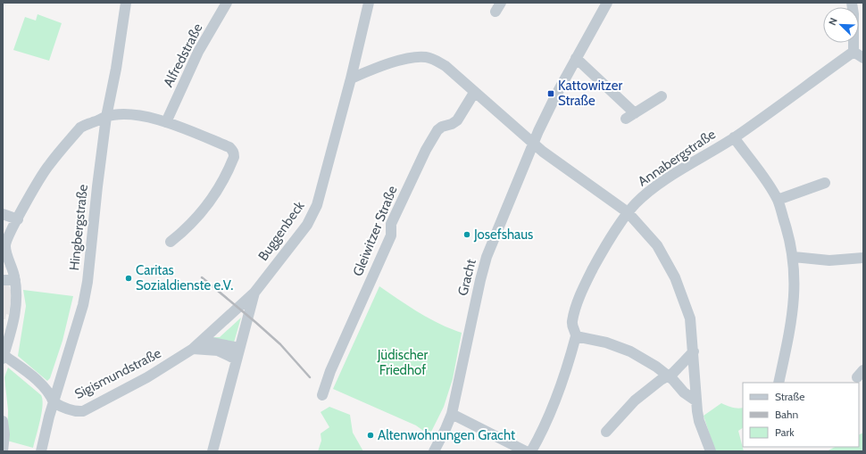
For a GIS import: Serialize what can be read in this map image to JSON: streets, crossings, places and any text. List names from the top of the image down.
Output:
{
  "streets": {
    "street": [
      "Alfredstraße",
      "Annabergstraße",
      "Hingbergstraße",
      "Buggenbeck",
      "Gleiwitzer Straße",
      "Gracht",
      "Sigismundstraße"
    ]
  },
  "crossings": [
    ["Hingbergstraße", "Sigismundstraße"],
    ["Buggenbeck", "Sigismundstraße"]
  ],
  "parks": ["Jüdischer Friedhof"],
  "places": {
    "transit": ["Kattowitzer Straße"],
    "other": ["Josefshaus", "Caritas Sozialdienste e.V.", "Altenwohnungen Gracht"]
  },
  "legend": ["Straße", "Bahn", "Park"],
  "north": "top left"
}
